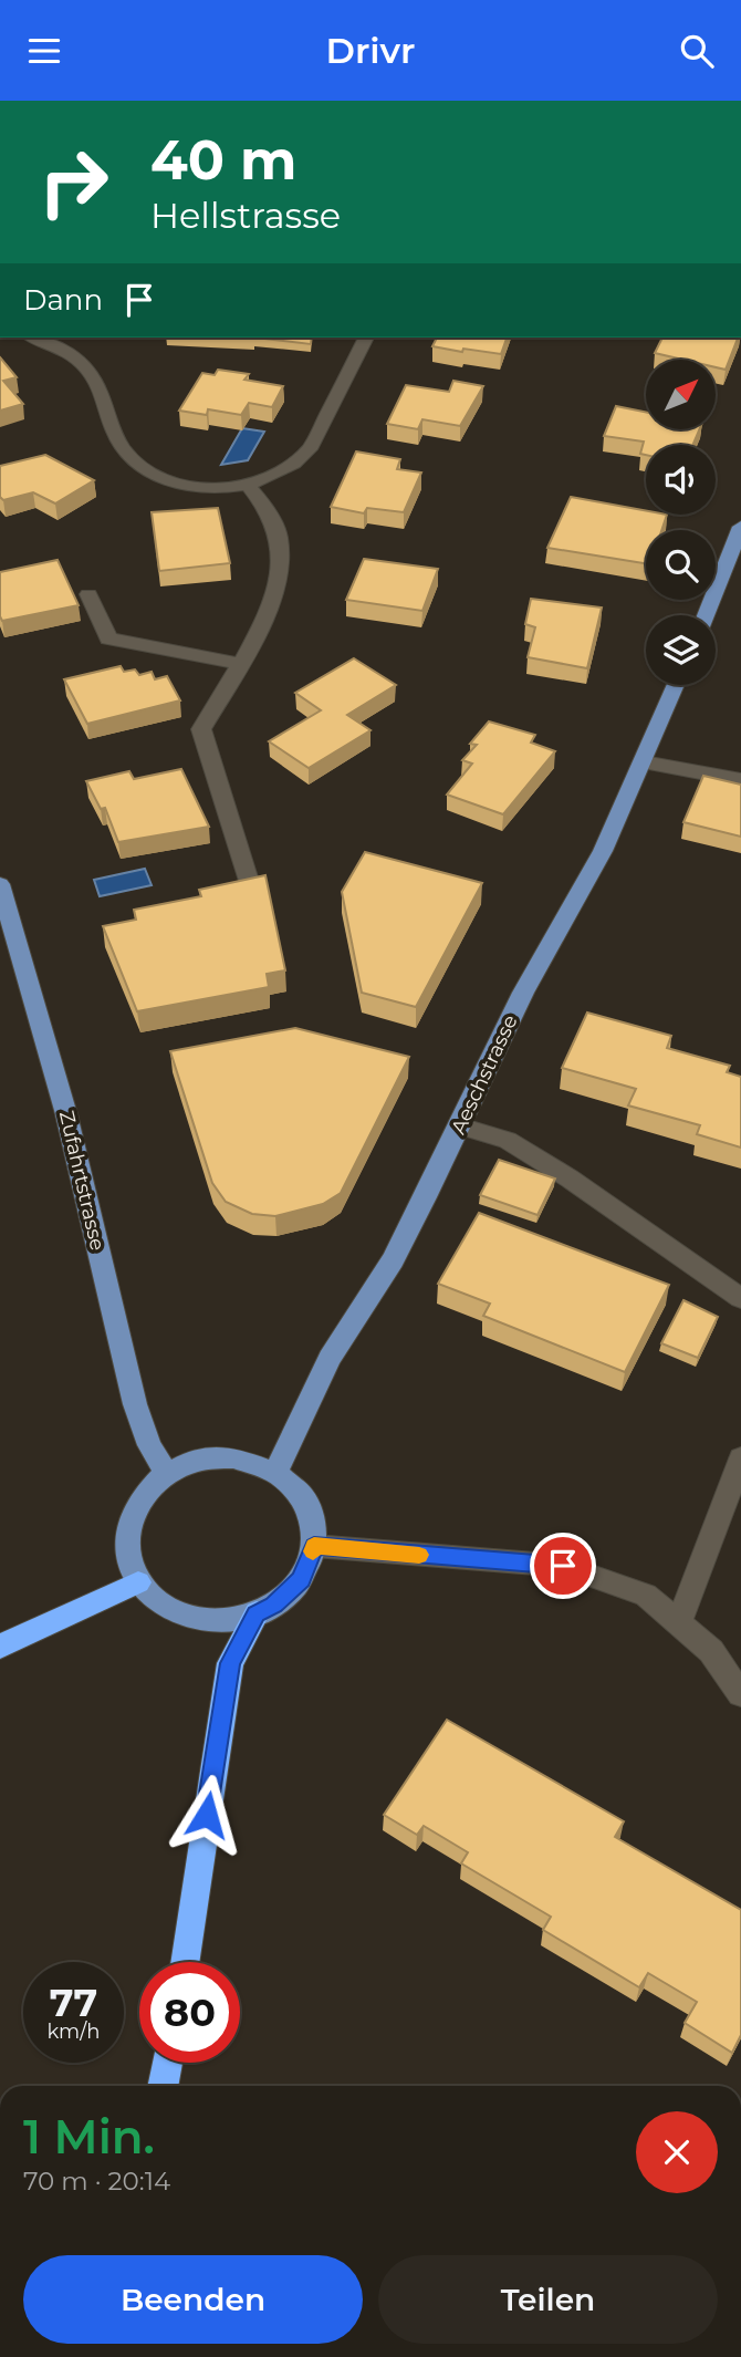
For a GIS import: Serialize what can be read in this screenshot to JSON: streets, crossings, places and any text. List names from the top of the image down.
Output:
{
  "streets": {
    "main road": ["Aeschstrasse", "Zufahrtstrasse"]
  },
  "crossings": [
    ["Aeschstrasse", "Zufahrtstrasse"]
  ],
  "north": "top right",
  "page": {
    "header": "Drivr",
    "turn": ["40 m", "Hellstrasse"],
    "then": "Dann",
    "speed": "77 km/h",
    "limit": "80",
    "heading": ["1 Min.", "70 m · 20:14"],
    "buttons": ["Beenden", "Teilen"]
  }
}
